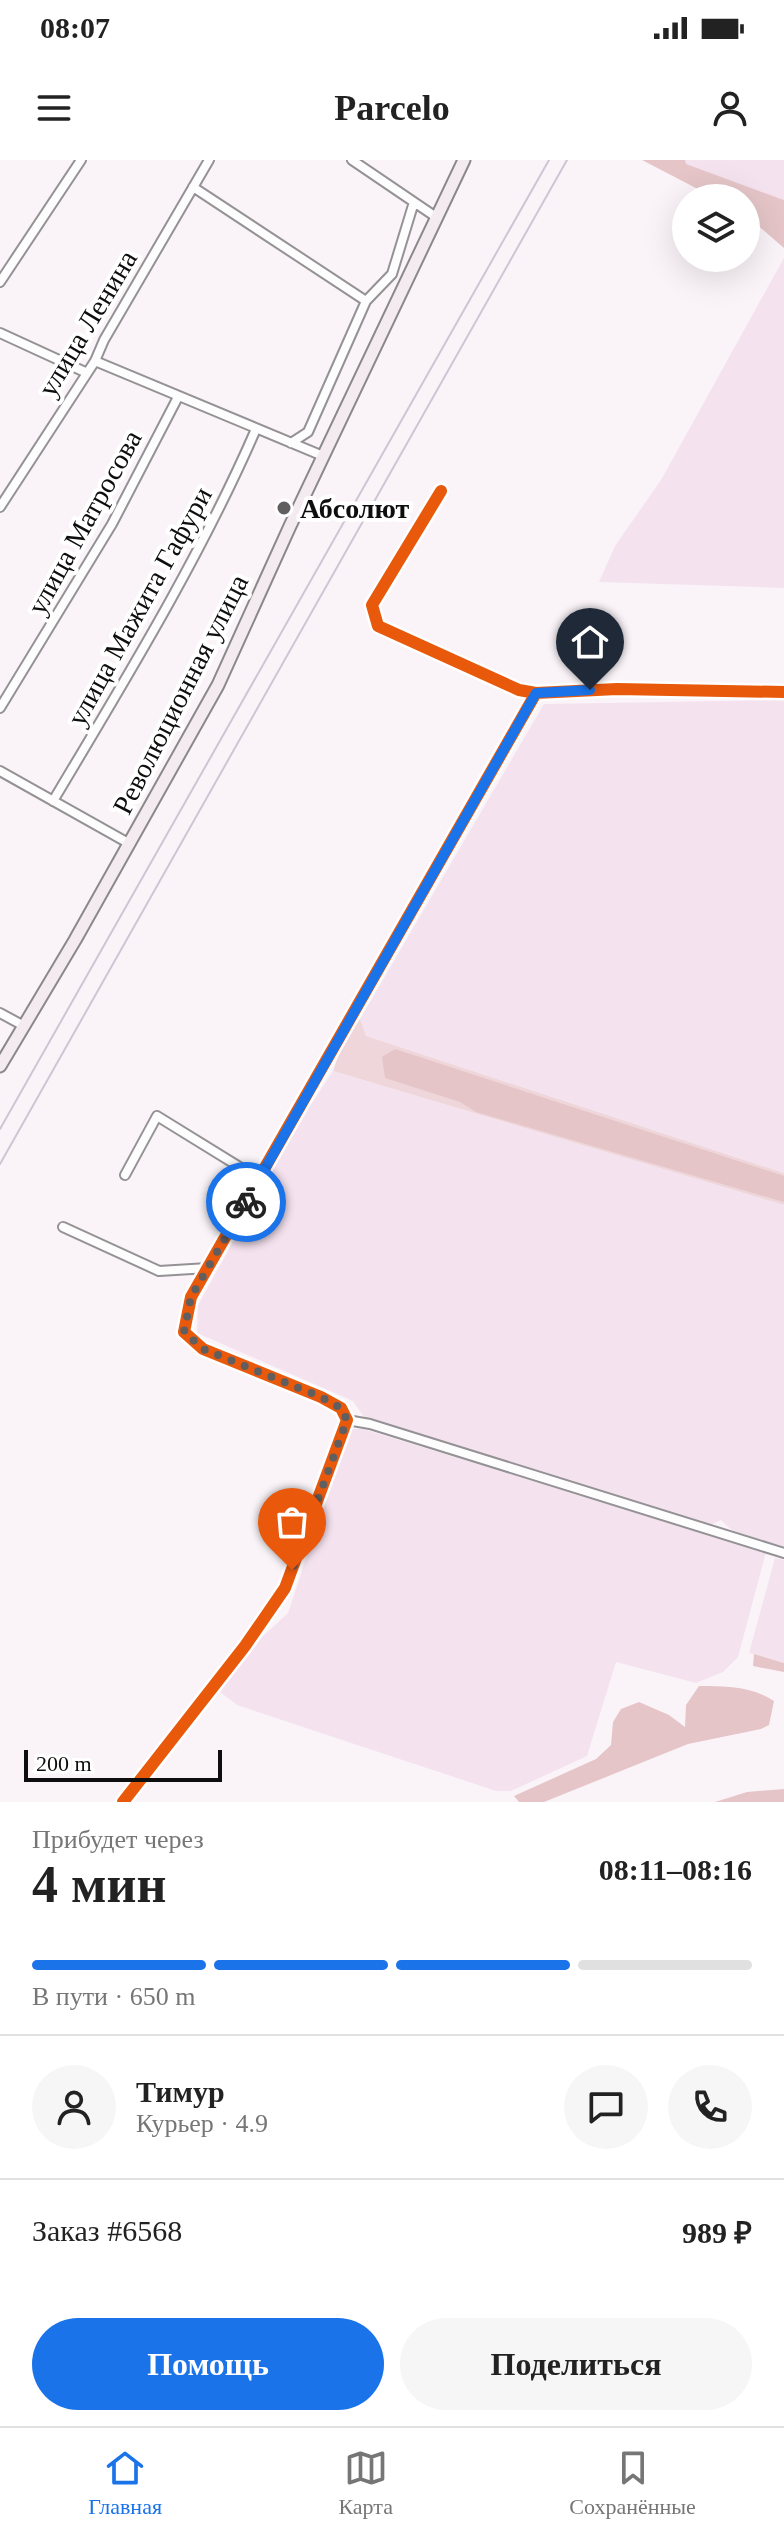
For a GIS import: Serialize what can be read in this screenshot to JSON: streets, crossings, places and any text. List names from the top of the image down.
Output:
{
  "streets": {
    "main road": ["Революционная улица"],
    "street": ["улица Ленина", "улица Матросова", "улица Мажита Гафури"]
  },
  "places": ["Абсолют"],
  "scale_bar": "200 m",
  "page": {
    "status": "08:07",
    "header": "Parcelo",
    "scale": "200 m",
    "heading": ["4 мин", "Прибудет через", "08:11–08:16"],
    "panel": [
      "Тимур",
      "Курьер · 4.9",
      "Заказ #6568",
      "989 ₽"
    ],
    "bar": "В пути · 650 m",
    "buttons": ["Помощь", "Поделиться"],
    "tabs": ["Главная", "Карта", "Сохранённые"]
  }
}
